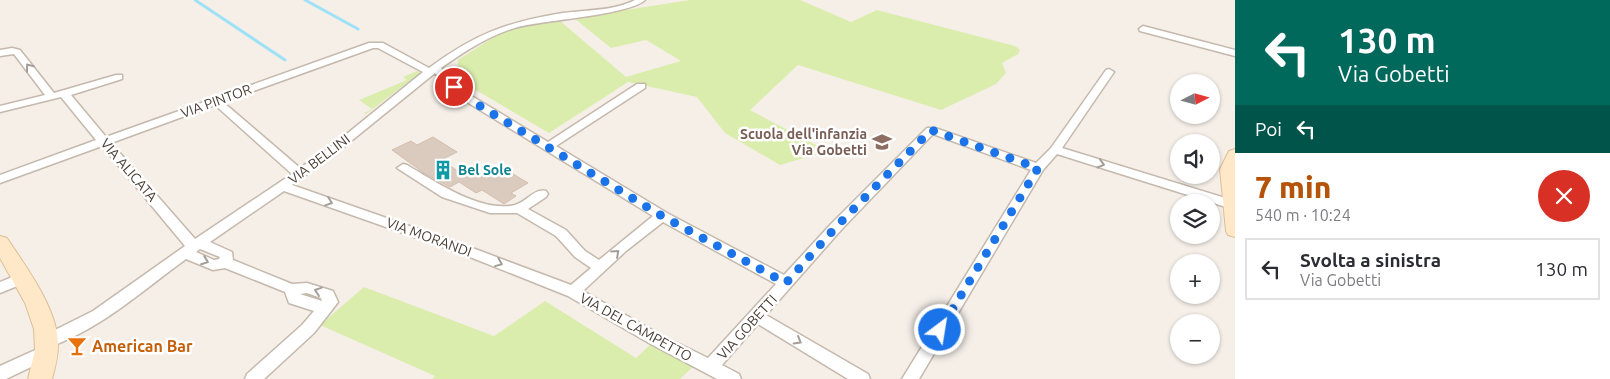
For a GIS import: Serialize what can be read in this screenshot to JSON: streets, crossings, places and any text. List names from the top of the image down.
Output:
{
  "streets": {
    "street": [
      "VIA PINTOR",
      "VIA BELLINI",
      "VIA ALICATA",
      "VIA MORANDI",
      "VIA DEL CAMPETTO",
      "VIA GOBETTI"
    ]
  },
  "crossings": [
    ["VIA PINTOR", "VIA BELLINI"],
    ["VIA PINTOR", "VIA ALICATA"],
    ["VIA BELLINI", "VIA ALICATA"],
    ["VIA BELLINI", "VIA MORANDI"],
    ["VIA MORANDI", "VIA DEL CAMPETTO"],
    ["VIA DEL CAMPETTO", "VIA GOBETTI"]
  ],
  "places": {
    "school or university": ["Scuola dell'infanzia Via Gobetti"],
    "building": ["Bel Sole"],
    "bar": ["American Bar"]
  },
  "north": "right",
  "page": {
    "turn": ["130 m", "Via Gobetti"],
    "map_buttons": ["+", "−"],
    "then": "Poi",
    "heading": ["7 min", "540 m · 10:24"],
    "list": [
      {
        "name": "Svolta a sinistra",
        "note": "Via Gobetti",
        "value": "130 m"
      }
    ]
  }
}
